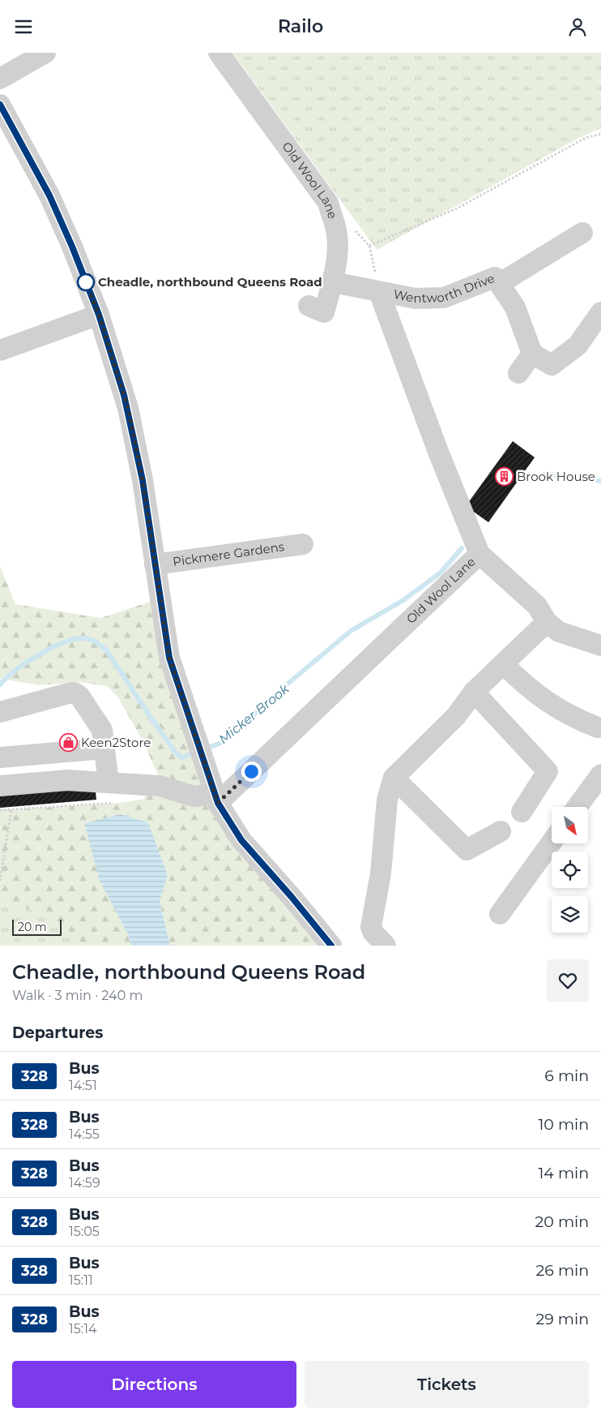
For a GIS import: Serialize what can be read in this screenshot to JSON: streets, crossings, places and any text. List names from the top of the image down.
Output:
{
  "streets": {
    "street": ["Old Wool Lane", "Wentworth Drive", "Pickmere Gardens"]
  },
  "crossings": [
    ["Old Wool Lane", "Wentworth Drive"]
  ],
  "water": ["Micker Brook"],
  "places": {
    "other": ["Cheadle, northbound Queens Road"],
    "building": ["Brook House"],
    "shop": ["Keen2Store"]
  },
  "lines": ["bus line 328"],
  "scale_bar": "20 m",
  "north": "bottom right",
  "page": {
    "header": "Railo",
    "scale": "20 m",
    "heading": [
      ["Cheadle, northbound Queens Road", "Walk · 3 min · 240 m"],
      "Departures"
    ],
    "list": [
      {
        "mark": "328",
        "name": "Bus",
        "note": "14:51",
        "value": "6 min"
      },
      {
        "mark": "328",
        "name": "Bus",
        "note": "14:55",
        "value": "10 min"
      },
      {
        "mark": "328",
        "name": "Bus",
        "note": "14:59",
        "value": "14 min"
      },
      {
        "mark": "328",
        "name": "Bus",
        "note": "15:05",
        "value": "20 min"
      },
      {
        "mark": "328",
        "name": "Bus",
        "note": "15:11",
        "value": "26 min"
      },
      {
        "mark": "328",
        "name": "Bus",
        "note": "15:14",
        "value": "29 min"
      }
    ],
    "buttons": ["Directions", "Tickets"]
  }
}
